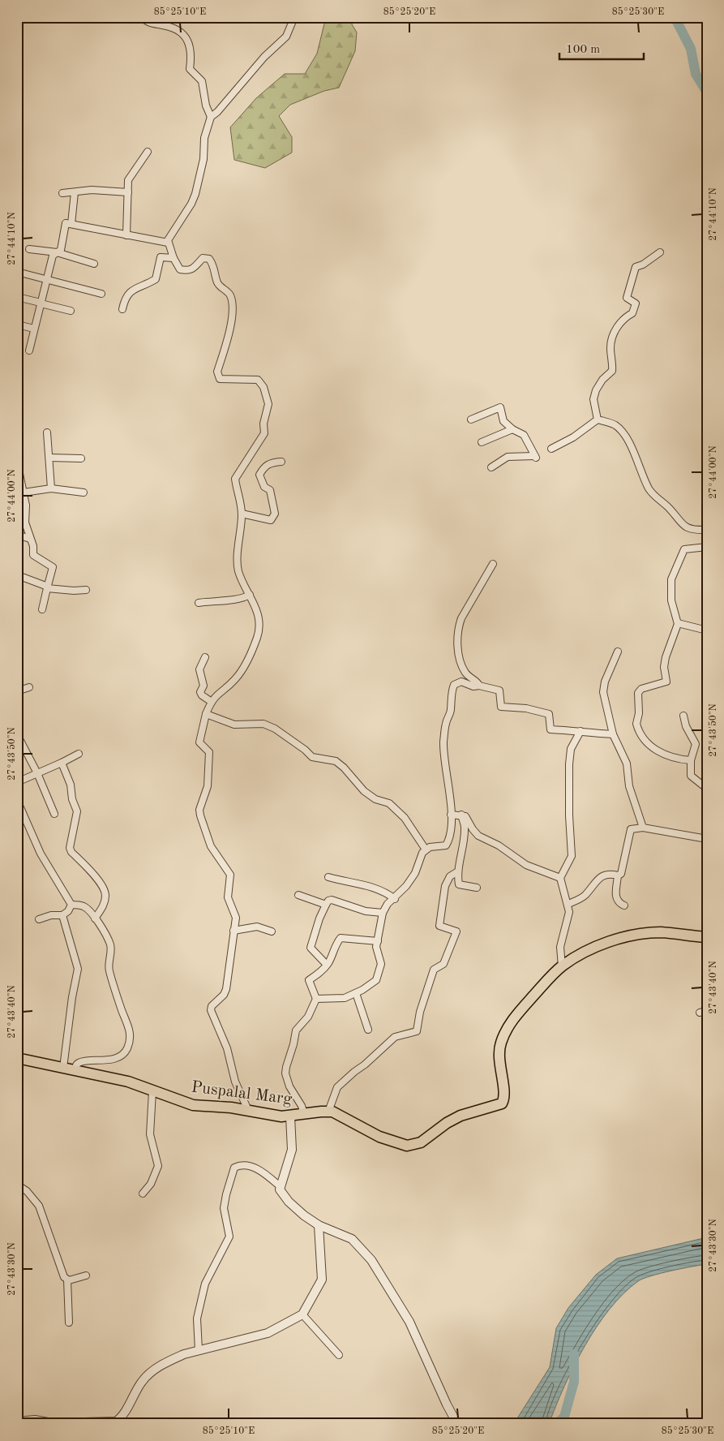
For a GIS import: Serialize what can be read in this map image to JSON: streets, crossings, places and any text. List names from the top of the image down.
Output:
{
  "streets": {
    "main road": ["Puspalal Marg"]
  },
  "scale_bar": "100 m",
  "coordinates": [
    "85°25'10\"E",
    "85°25'20\"E",
    "85°25'30\"E",
    "27°44'10\"N",
    "27°44'00\"N",
    "27°43'50\"N",
    "27°43'40\"N",
    "27°43'30\"N"
  ]
}
